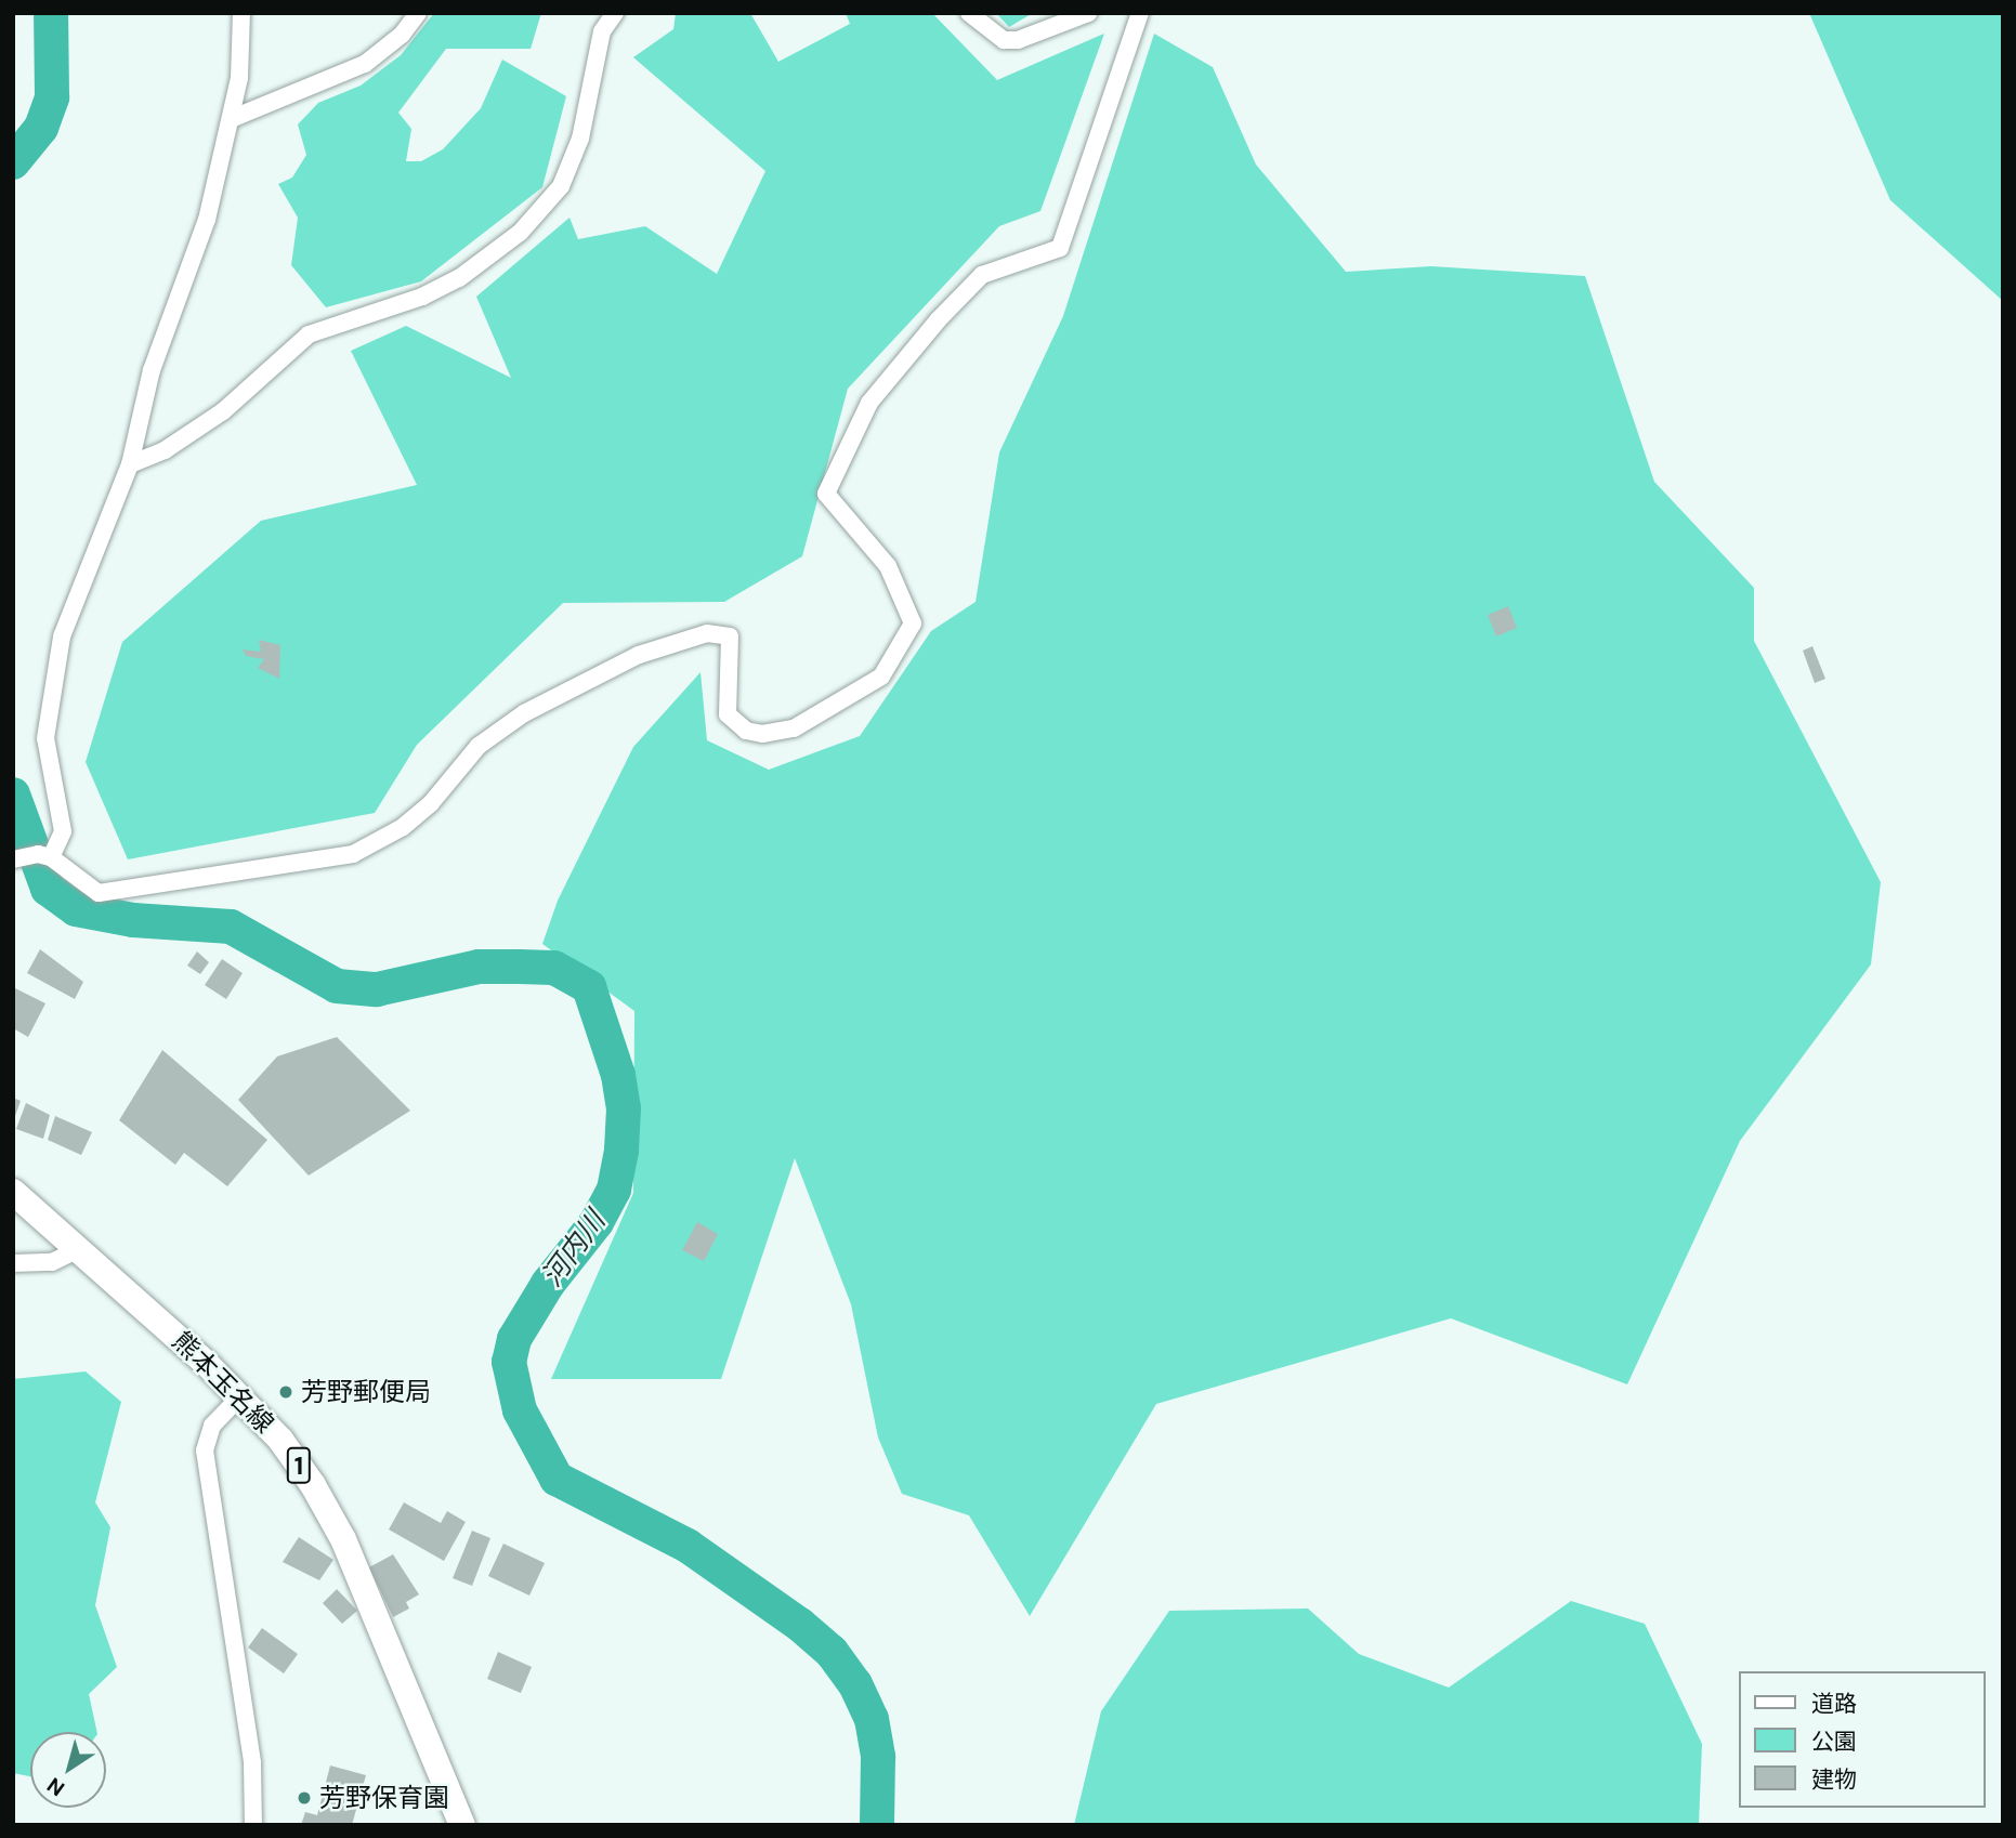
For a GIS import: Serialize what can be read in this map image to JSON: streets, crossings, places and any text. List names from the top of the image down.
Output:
{
  "streets": {
    "main road": ["熊本玉名線", "1"]
  },
  "water": ["河内川"],
  "places": ["芳野郵便局", "芳野保育園"],
  "legend": ["道路", "公園", "建物"],
  "north": "bottom left"
}
